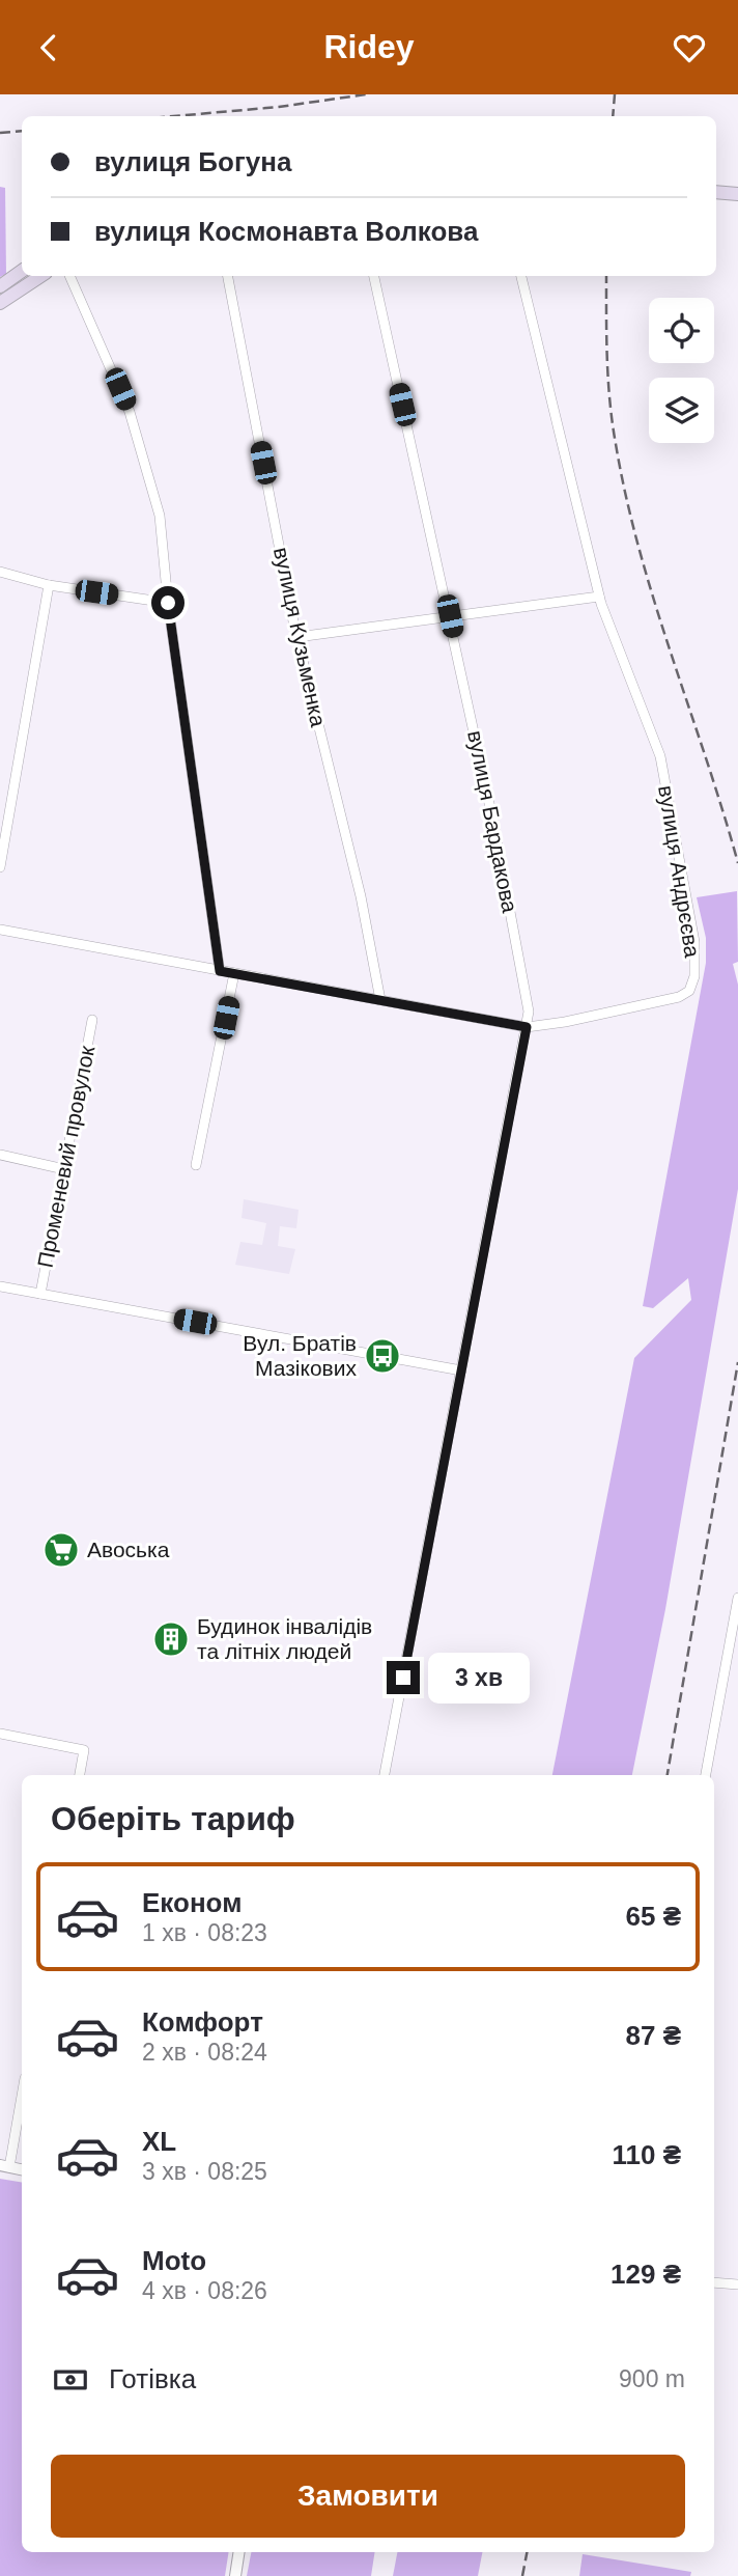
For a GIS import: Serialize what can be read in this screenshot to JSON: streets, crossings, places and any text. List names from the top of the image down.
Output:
{
  "streets": {
    "street": [
      "вулиця Кузьменка",
      "вулиця Бардакова",
      "вулиця Андрєєва",
      "Променевий провулок"
    ]
  },
  "crossings": [
    ["вулиця Кузьменка", "вулиця Андрєєва"],
    ["вулиця Бардакова", "вулиця Андрєєва"]
  ],
  "places": {
    "bus stop": ["Вул. Братів Мазікових"],
    "supermarket": ["Авоська"],
    "building": ["Будинок інвалідів та літніх людей"]
  },
  "page": {
    "header": "Ridey",
    "banner": ["вулиця Богуна", "вулиця Космонавта Волкова"],
    "bubble": "3 хв",
    "heading": "Оберіть тариф",
    "list": [
      {
        "name": "Економ",
        "note": "1 хв · 08:23",
        "value": "65 ₴"
      },
      {
        "name": "Комфорт",
        "note": "2 хв · 08:24",
        "value": "87 ₴"
      },
      {
        "name": "XL",
        "note": "3 хв · 08:25",
        "value": "110 ₴"
      },
      {
        "name": "Moto",
        "note": "4 хв · 08:26",
        "value": "129 ₴"
      }
    ],
    "pay": ["Готівка", "900 m"],
    "buttons": "Замовити"
  }
}
